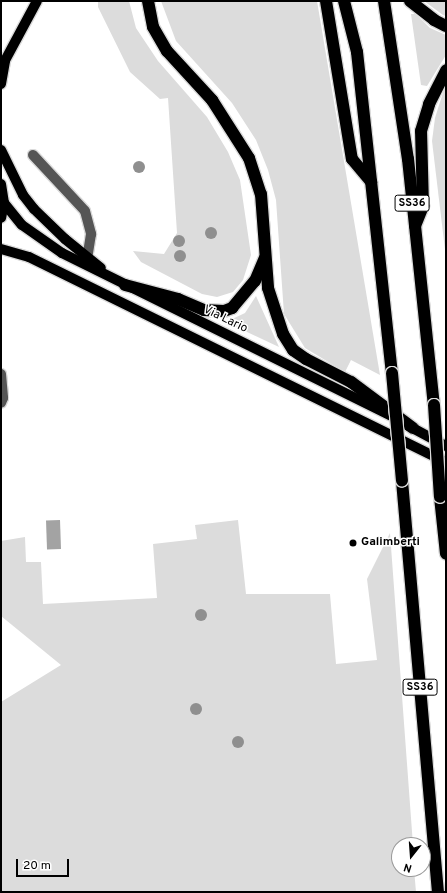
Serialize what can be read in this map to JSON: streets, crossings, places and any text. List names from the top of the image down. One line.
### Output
{"streets":{"highway":["SS36"],"main road":["Via Lario"]},"places":["Galimberti"],"scale_bar":"20 m","north":"bottom"}
